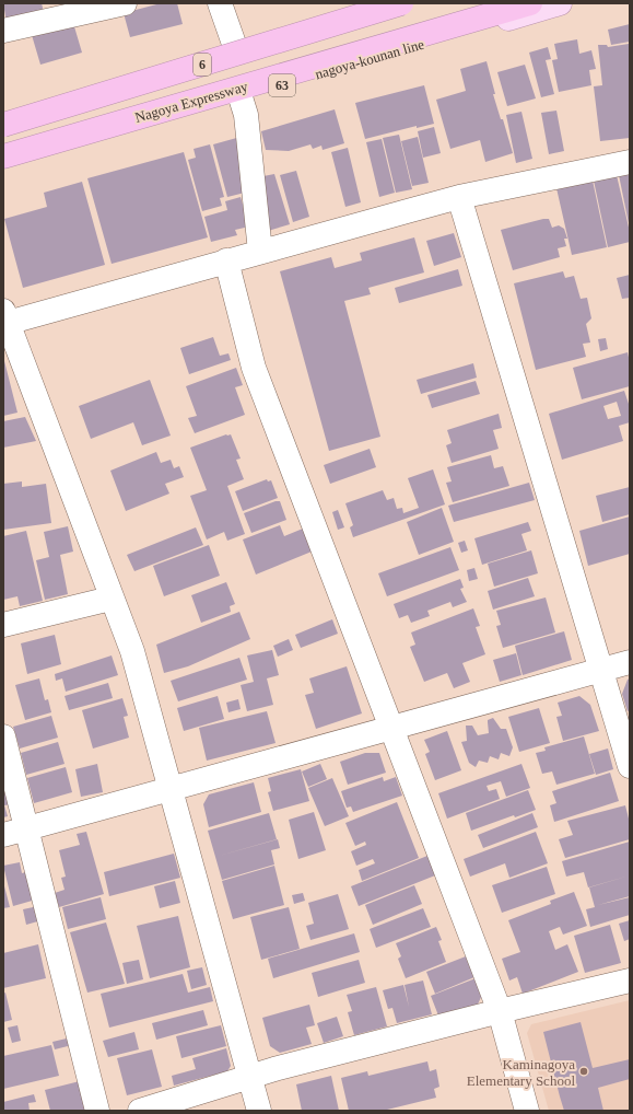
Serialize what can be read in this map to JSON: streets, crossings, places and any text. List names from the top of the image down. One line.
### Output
{"streets":{"highway":["6","Nagoya Expressway"],"main road":["nagoya-kounan line","63"]},"places":["Kaminagoya Elementary School"]}
